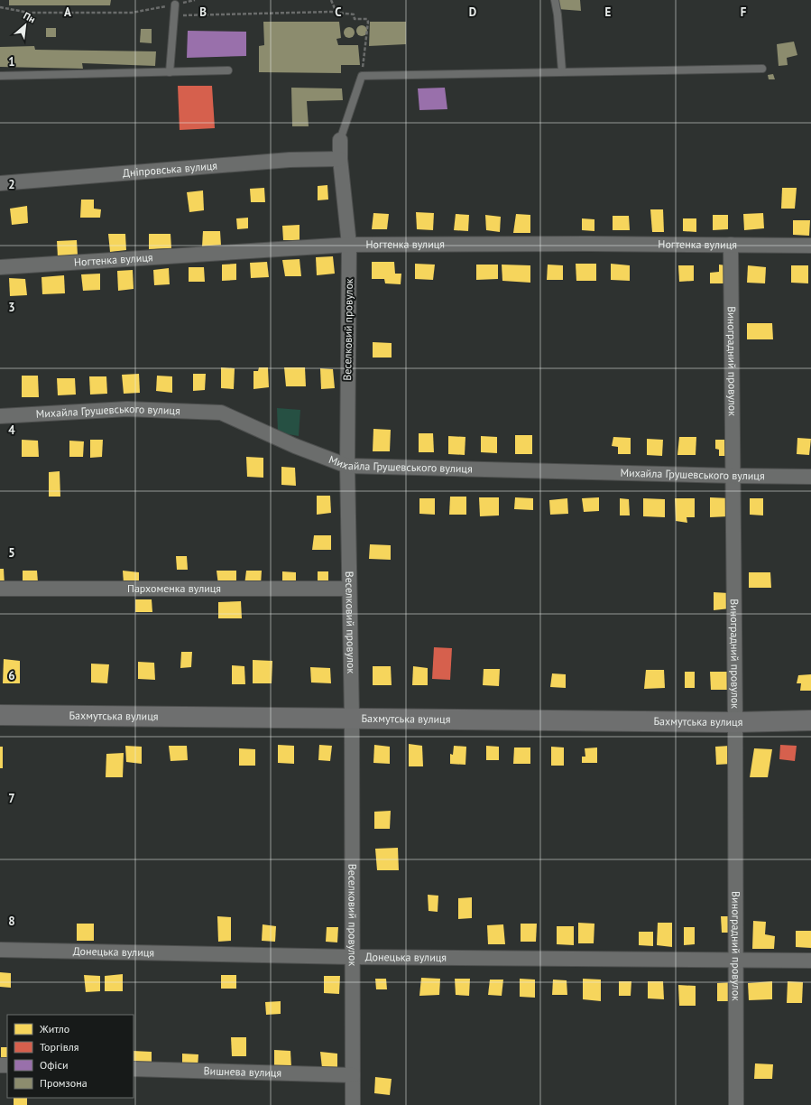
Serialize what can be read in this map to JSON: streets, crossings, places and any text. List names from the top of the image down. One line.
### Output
{"streets":{"street":["Дніпровська вулиця","Ногтенка вулиця","Веселковий провулок","Виноградний провулок","Михайла Грушевського вулиця","Пархоменка вулиця","Бахмутська вулиця","Донецька вулиця","Вишнева вулиця"]},"crossings":[["Дніпровська вулиця","Веселковий провулок"],["Ногтенка вулиця","Веселковий провулок"],["Ногтенка вулиця","Виноградний провулок"],["Веселковий провулок","Михайла Грушевського вулиця"],["Веселковий провулок","Пархоменка вулиця"],["Веселковий провулок","Бахмутська вулиця"],["Веселковий провулок","Донецька вулиця"],["Веселковий провулок","Вишнева вулиця"],["Виноградний провулок","Михайла Грушевського вулиця"],["Виноградний провулок","Бахмутська вулиця"],["Виноградний провулок","Донецька вулиця"]],"legend":["Житло","Торгівля","Офіси","Промзона"],"north":"top right","grid":{"columns":["A","B","C","D","E","F"],"rows":["1","2","3","4","5","6","7","8"]}}
